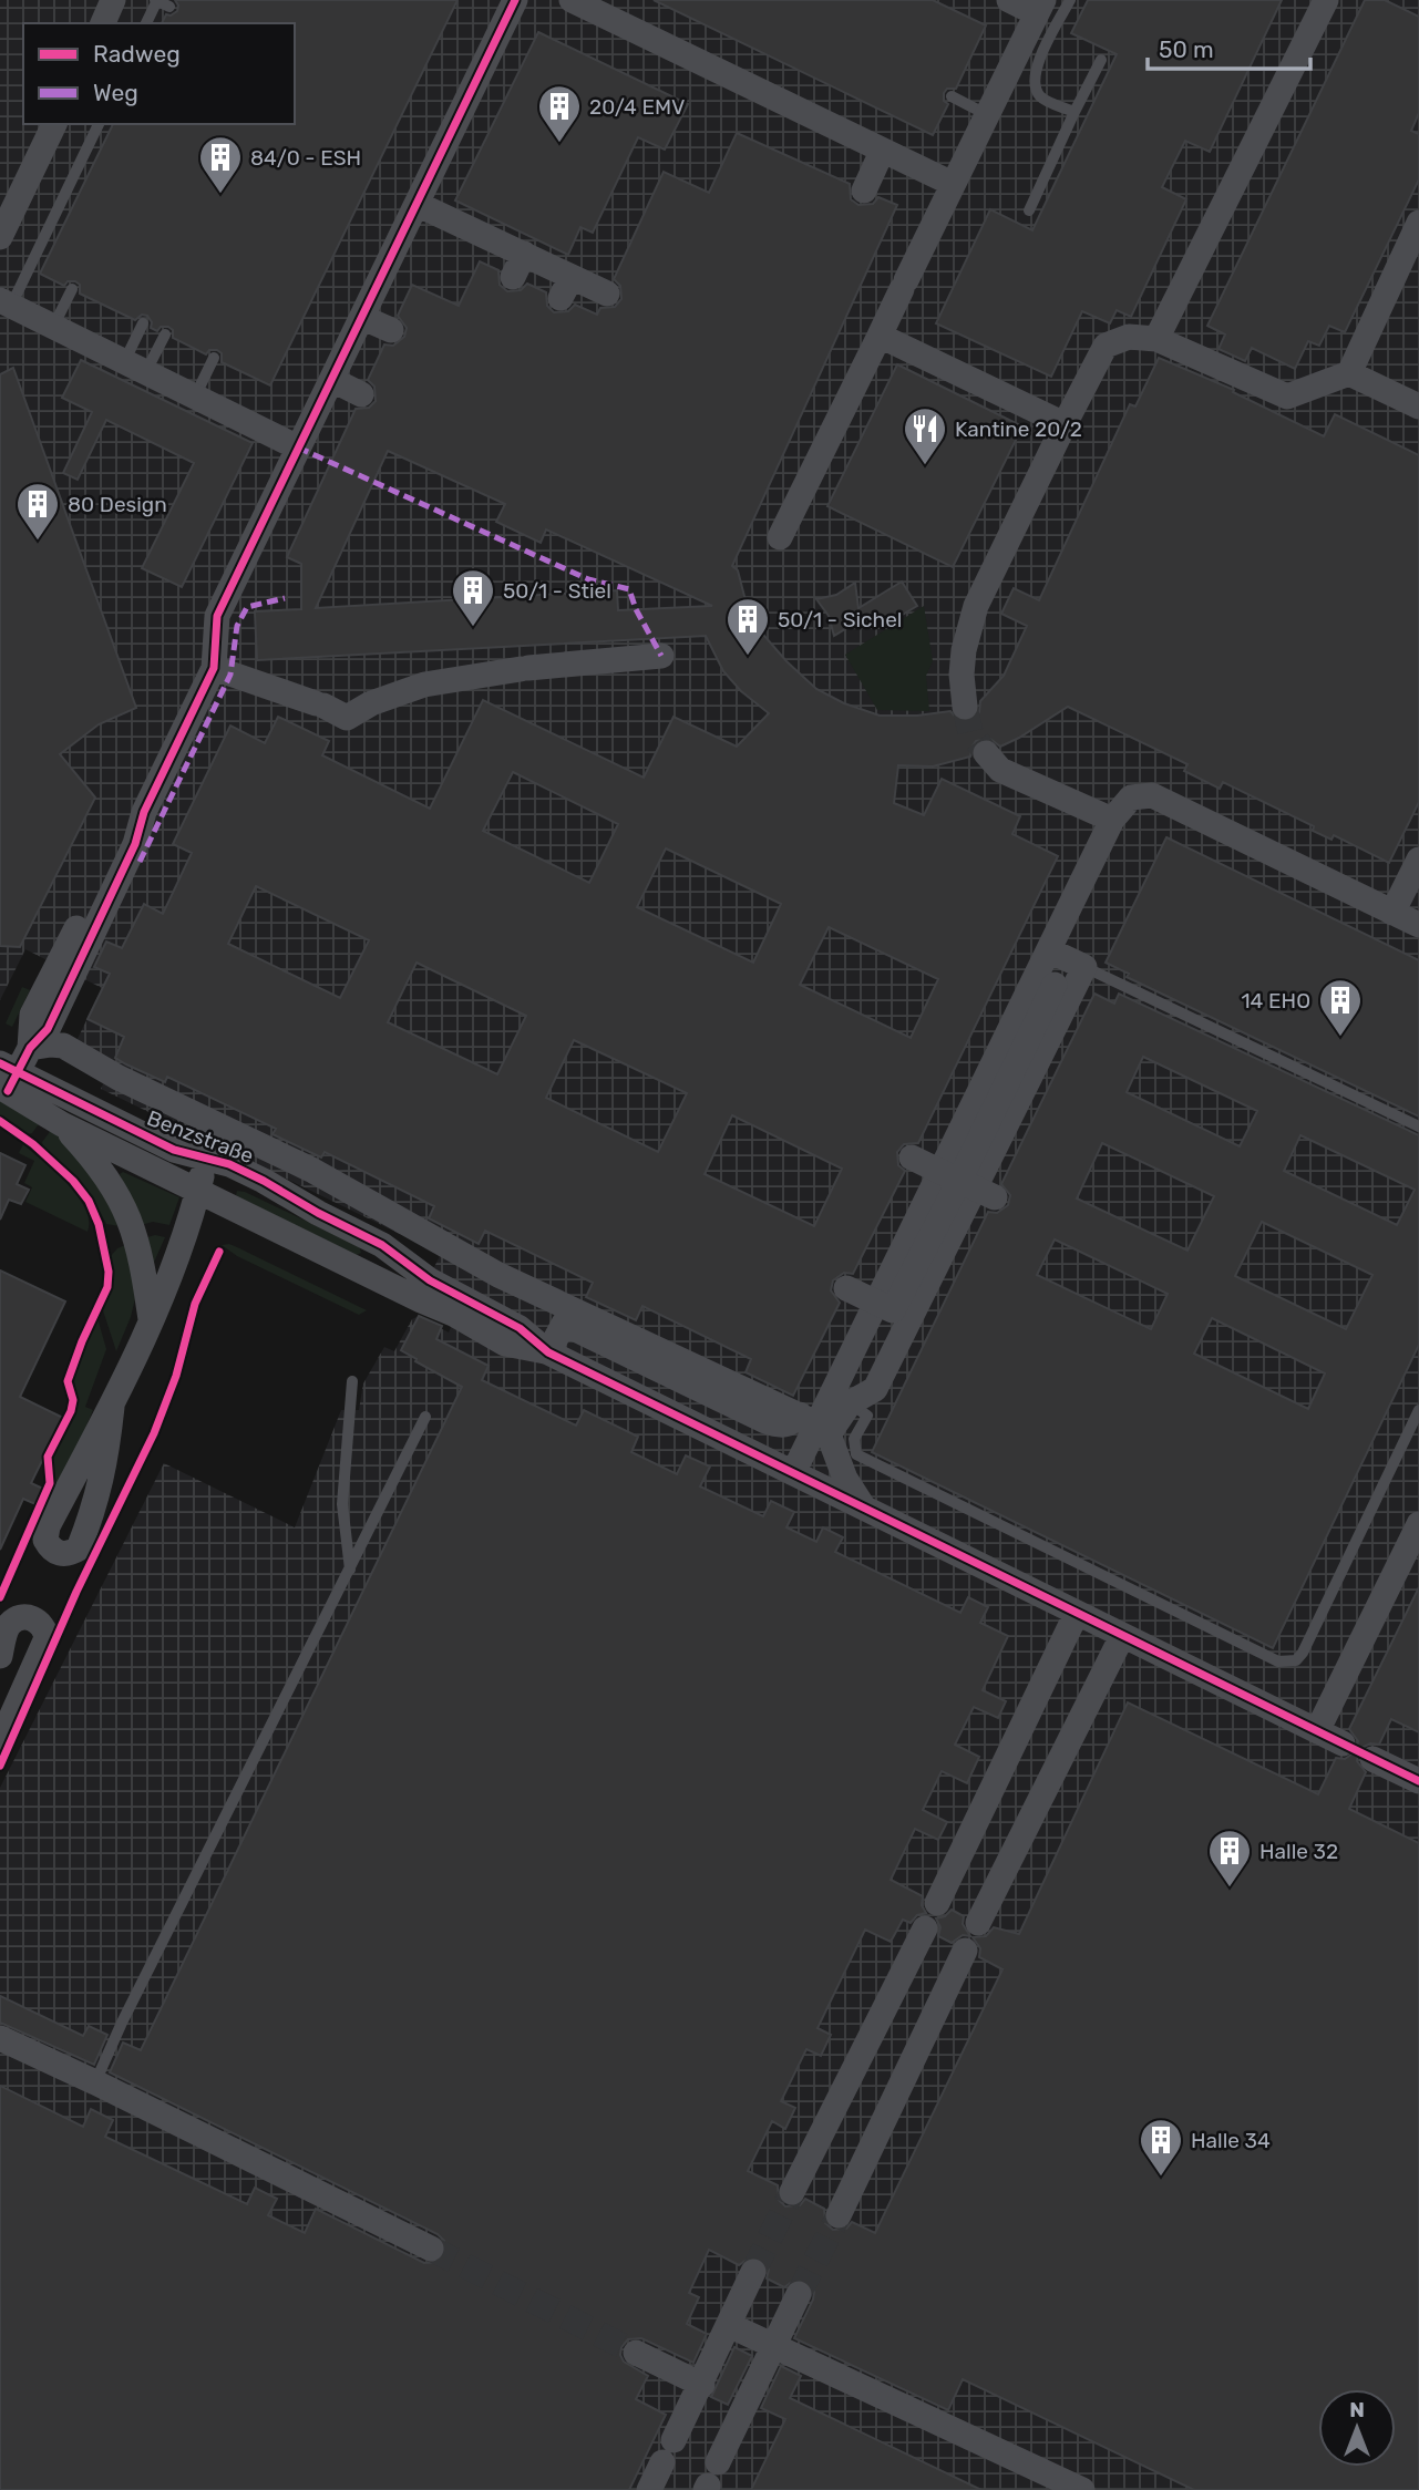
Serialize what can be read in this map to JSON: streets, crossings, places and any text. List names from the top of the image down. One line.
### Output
{"streets":{"street":["Benzstraße"]},"places":{"building":["20/4 EMV","84/0 - ESH","80 Design","50/1 - Stiel","50/1 - Sichel","14 EHO","Halle 32","Halle 34"],"restaurant":["Kantine 20/2"]},"legend":["Radweg","Weg"],"scale_bar":"50 m","north":"top"}
